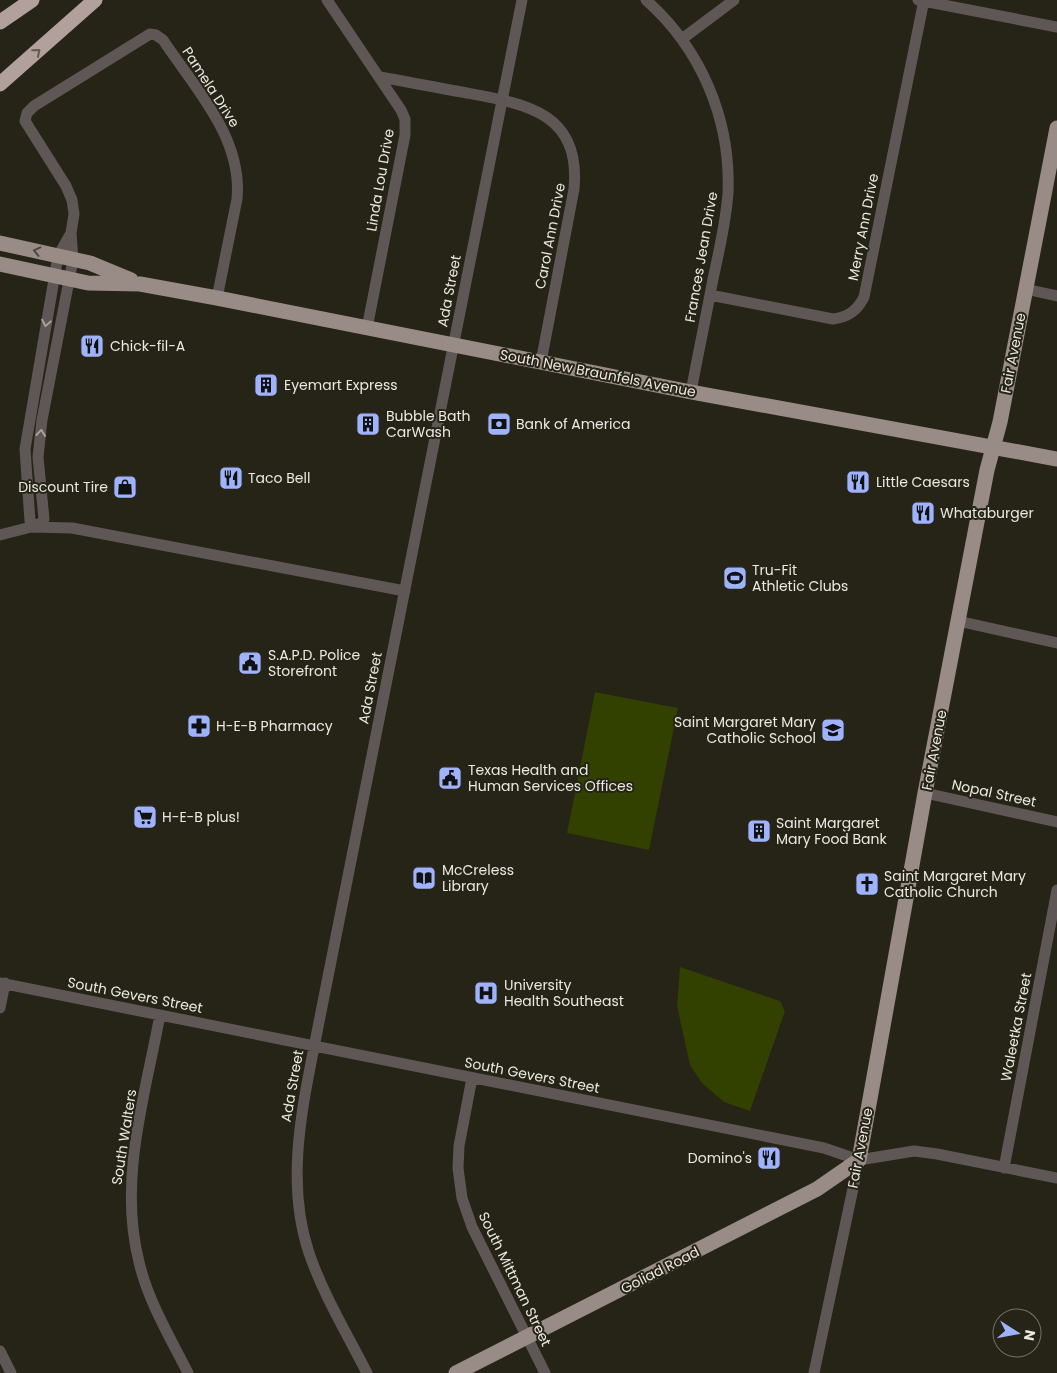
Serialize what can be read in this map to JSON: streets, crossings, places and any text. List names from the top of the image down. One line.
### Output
{"streets":{"main road":["Fair Avenue","South New Braunfels Avenue","Goliad Road"],"street":["Pamela Drive","Linda Lou Drive","Merry Ann Drive","Carol Ann Drive","Frances Jean Drive","Ada Street","Nopal Street","South Gevers Street","Waleetka Street","South Walters","South Mittman Street"]},"crossings":[["Pamela Drive","South New Braunfels Avenue"],["Linda Lou Drive","Carol Ann Drive"],["Linda Lou Drive","South New Braunfels Avenue"],["Merry Ann Drive","Frances Jean Drive"],["Carol Ann Drive","Ada Street"],["Carol Ann Drive","South New Braunfels Avenue"],["Frances Jean Drive","South New Braunfels Avenue"],["Ada Street","South New Braunfels Avenue"],["Ada Street","South Gevers Street"],["Fair Avenue","South New Braunfels Avenue"],["Fair Avenue","Nopal Street"],["Fair Avenue","South Gevers Street"],["Fair Avenue","Goliad Road"],["South Gevers Street","Waleetka Street"],["South Gevers Street","South Walters"],["South Gevers Street","Goliad Road"],["South Gevers Street","South Mittman Street"],["Goliad Road","South Mittman Street"]],"places":{"restaurant":["Chick-fil-A","Taco Bell","Little Caesars","Whataburger","Domino's"],"building":["Eyemart Express","Bubble Bath CarWash","Saint Margaret Mary Food Bank"],"bank":["Bank of America"],"shop":["Discount Tire"],"sports":["Tru-Fit Athletic Clubs"],"public building":["S.A.P.D. Police Storefront","Texas Health and Human Services Offices"],"pharmacy":["H-E-B Pharmacy"],"school or university":["Saint Margaret Mary Catholic School"],"supermarket":["H-E-B plus!"],"library":["McCreless Library"],"church":["Saint Margaret Mary Catholic Church"],"hospital":["University Health Southeast"]},"north":"right"}
